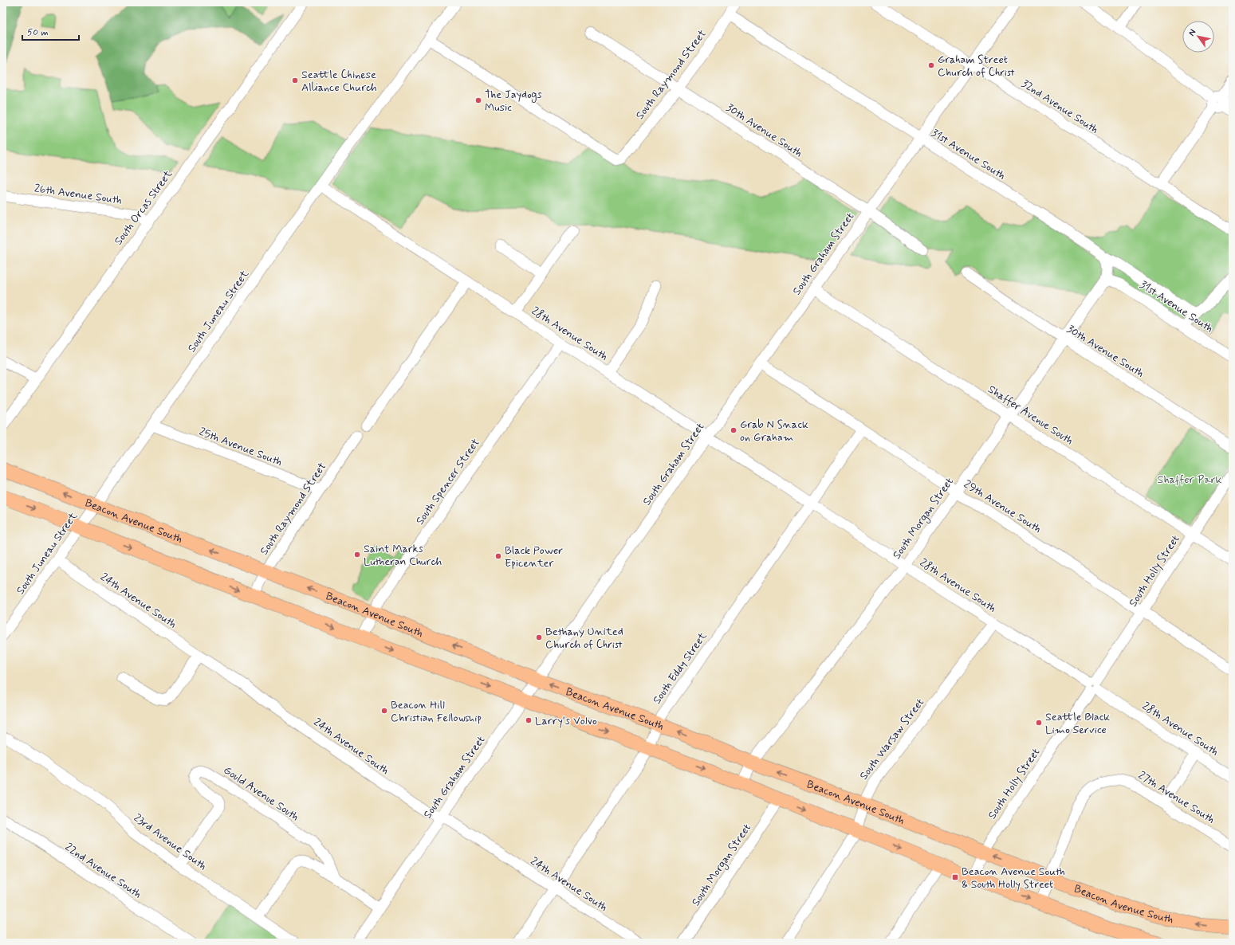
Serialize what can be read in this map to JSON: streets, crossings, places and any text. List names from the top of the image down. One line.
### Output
{"streets":{"main road":["Beacon Avenue South"],"street":["South Raymond Street","32nd Avenue South","30th Avenue South","31st Avenue South","26th Avenue South","South Orcas Street","South Graham Street","South Juneau Street","28th Avenue South","Shaffer Avenue South","25th Avenue South","South Spencer Street","29th Avenue South","South Morgan Street","South Holly Street","24th Avenue South","South Eddy Street","South Warsaw Street","Gould Avenue South","27th Avenue South","23rd Avenue South","22nd Avenue South"]},"crossings":[["South Raymond Street","30th Avenue South"],["South Raymond Street","31st Avenue South"],["South Raymond Street","South Juneau Street"],["South Raymond Street","25th Avenue South"],["South Raymond Street","Beacon Avenue South"],["32nd Avenue South","South Graham Street"],["30th Avenue South","South Graham Street"],["30th Avenue South","South Morgan Street"],["31st Avenue South","South Graham Street"],["31st Avenue South","South Morgan Street"],["26th Avenue South","South Orcas Street"],["South Graham Street","28th Avenue South"],["South Graham Street","Shaffer Avenue South"],["South Graham Street","29th Avenue South"],["South Graham Street","Beacon Avenue South"],["South Graham Street","24th Avenue South"],["South Juneau Street","28th Avenue South"],["South Juneau Street","25th Avenue South"],["South Juneau Street","Beacon Avenue South"],["South Juneau Street","24th Avenue South"],["28th Avenue South","South Spencer Street"],["28th Avenue South","South Morgan Street"],["28th Avenue South","South Holly Street"],["28th Avenue South","South Eddy Street"],["28th Avenue South","South Warsaw Street"],["Shaffer Avenue South","South Morgan Street"],["Shaffer Avenue South","South Holly Street"],["South Spencer Street","Beacon Avenue South"],["29th Avenue South","South Morgan Street"],["29th Avenue South","South Holly Street"],["29th Avenue South","South Eddy Street"],["South Morgan Street","Beacon Avenue South"],["Beacon Avenue South","South Holly Street"],["Beacon Avenue South","South Eddy Street"],["Beacon Avenue South","South Warsaw Street"],["Beacon Avenue South","27th Avenue South"],["24th Avenue South","South Eddy Street"],["Gould Avenue South","23rd Avenue South"]],"parks":["Shaffer Park"],"places":{"other":["Graham Street Church of Christ","Seattle Chinese Alliance Church","The Jaydogs Music","Grab N Snack on Graham","Saint Marks Lutheran Church","Black Power Epicenter","Bethany United Church of Christ","Beacon Hill Christian Fellowship","Larry's Volvo","Seattle Black Limo Service"],"transit":["Beacon Avenue South & South Holly Street"]},"scale_bar":"50 m","north":"top left"}
